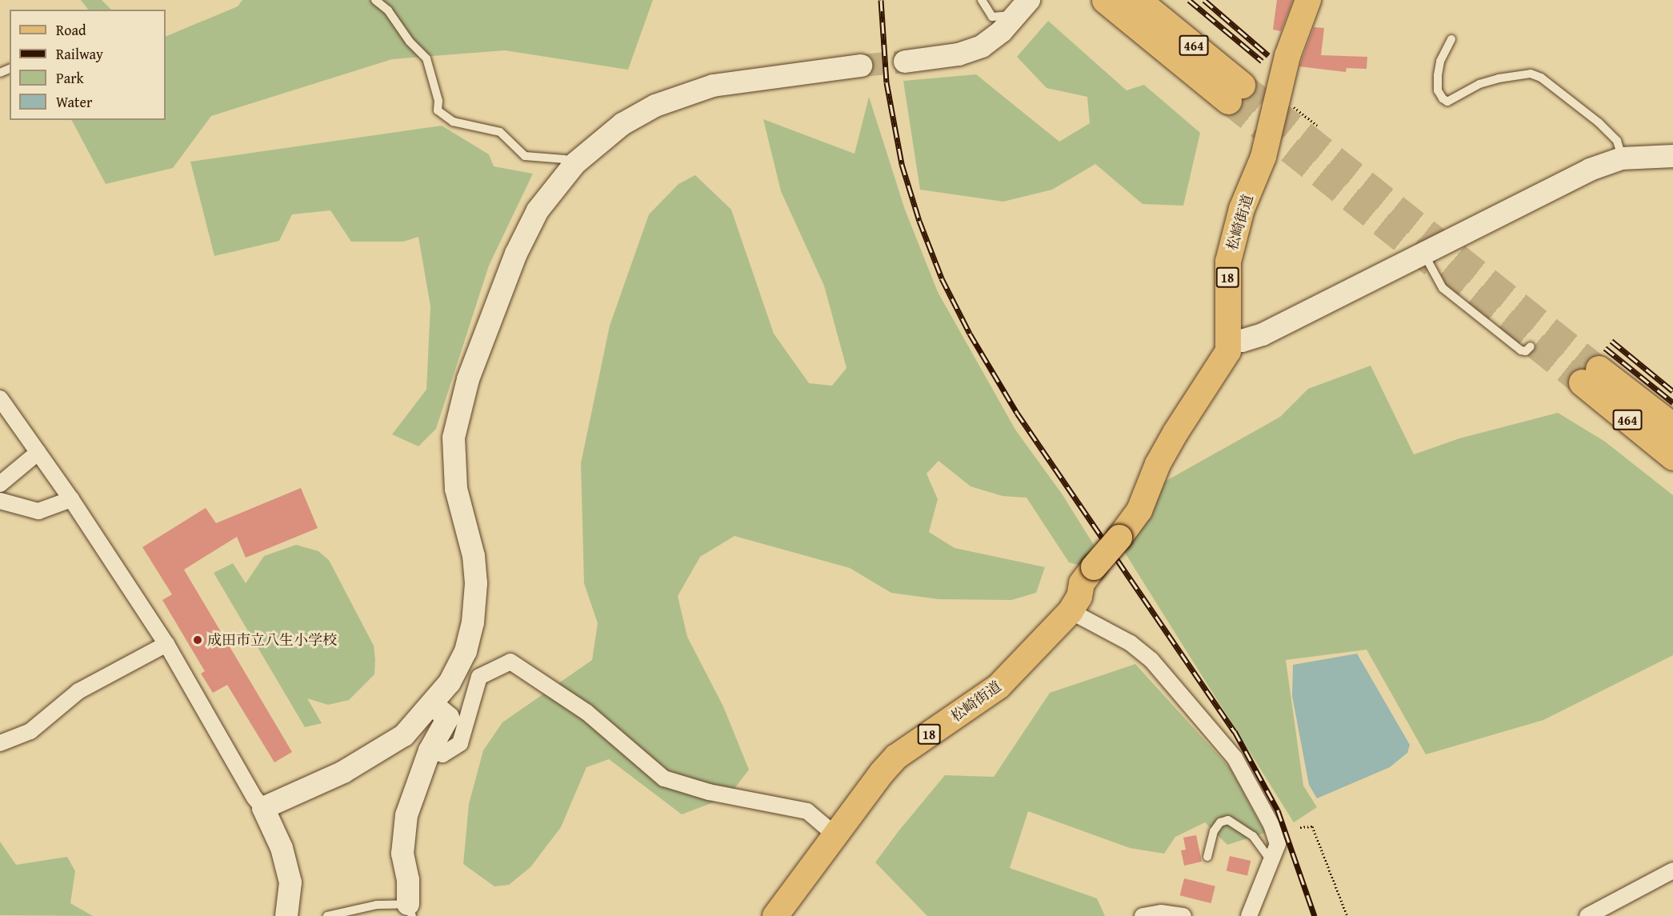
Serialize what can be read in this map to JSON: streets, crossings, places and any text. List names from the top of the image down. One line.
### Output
{"streets":{"highway":["464"],"main road":["松崎街道","18"]},"places":["成田市立八生小学校"],"legend":["Road","Railway","Park","Water"]}
